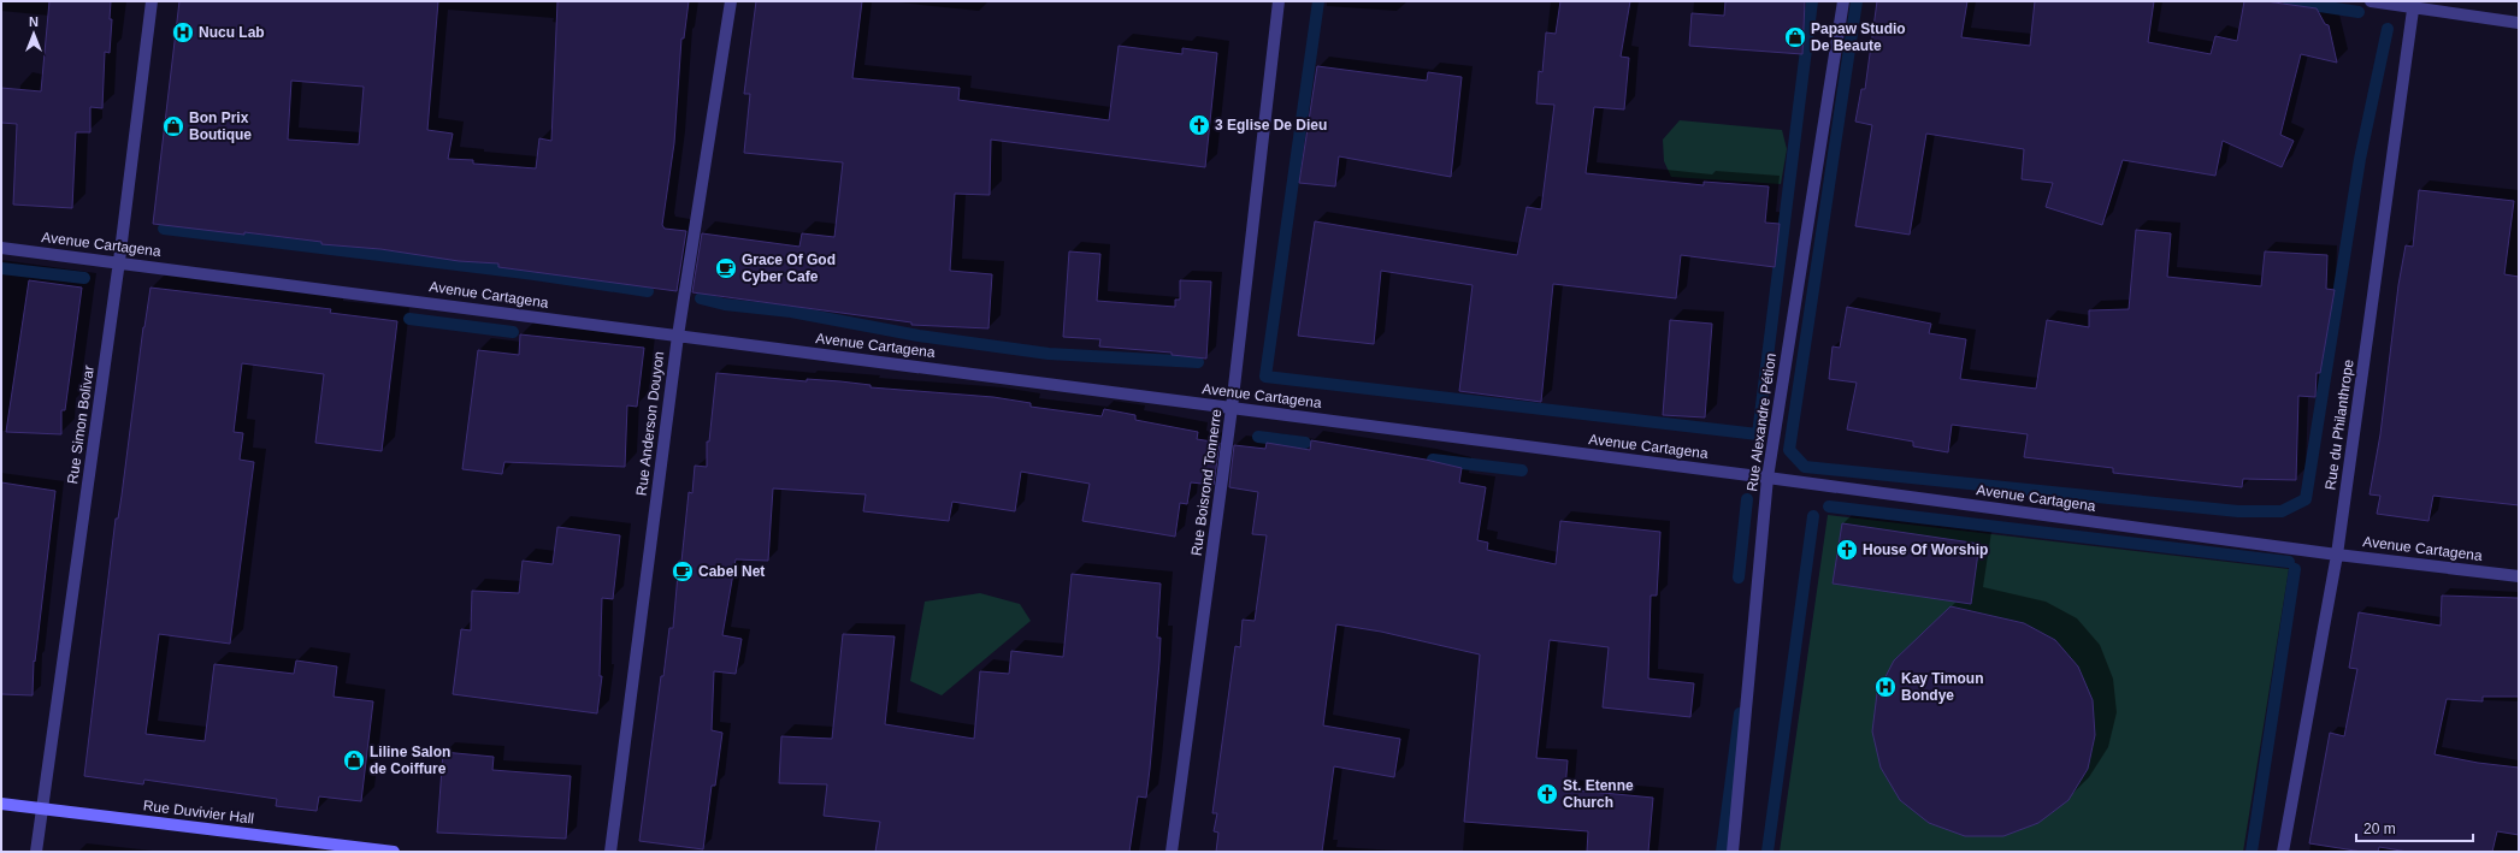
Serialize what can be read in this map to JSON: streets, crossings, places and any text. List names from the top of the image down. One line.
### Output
{"streets":{"street":["Avenue Cartagena","Rue Alexandre Pétion","Rue Anderson Douyon","Rue Simon Bolivar","Rue du Philanthrope","Rue Boisrond Tonnerre","Rue Duvivier Hall"]},"crossings":[["Avenue Cartagena","Rue Alexandre Pétion"],["Avenue Cartagena","Rue Anderson Douyon"],["Avenue Cartagena","Rue Simon Bolivar"],["Avenue Cartagena","Rue du Philanthrope"],["Avenue Cartagena","Rue Boisrond Tonnerre"],["Rue Simon Bolivar","Rue Duvivier Hall"]],"places":{"hospital":["Nucu Lab","Kay Timoun Bondye"],"shop":["Papaw Studio De Beaute","Bon Prix Boutique","Liline Salon de Coiffure"],"church":["3 Eglise De Dieu","House Of Worship","St. Etenne Church"],"cafe":["Grace Of God Cyber Cafe","Cabel Net"]},"scale_bar":"20 m","north":"top"}
